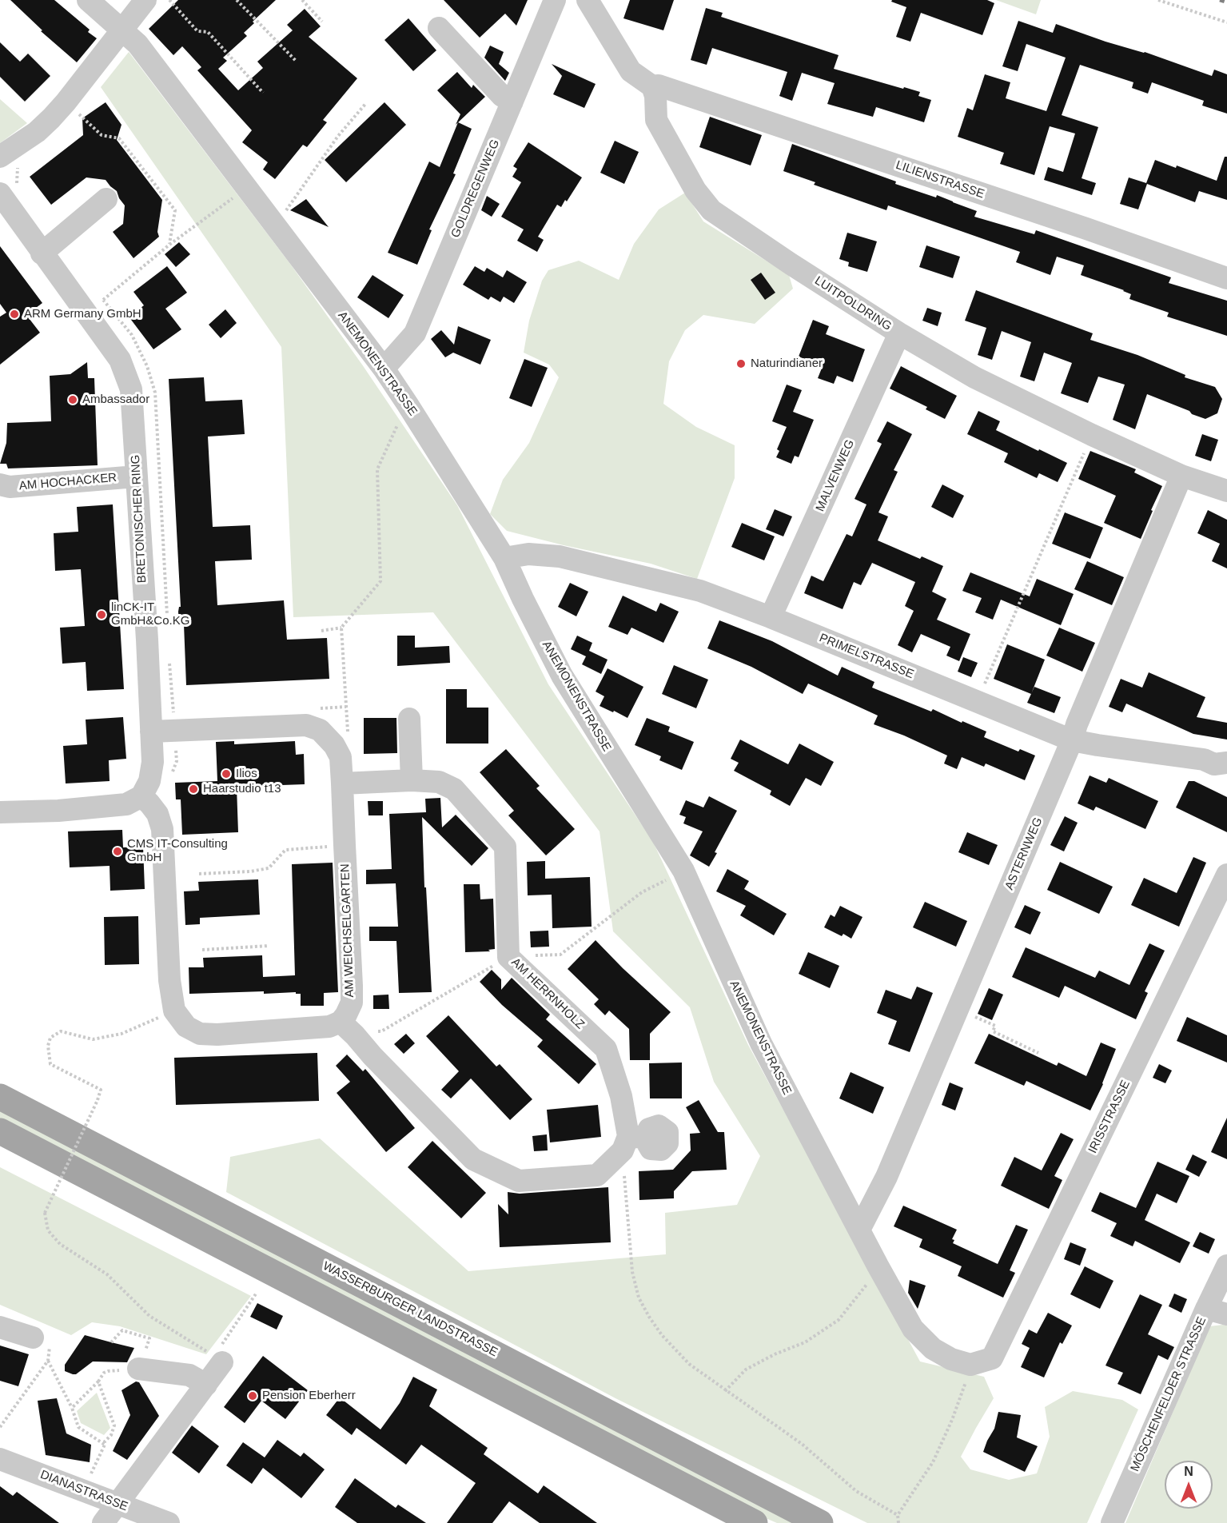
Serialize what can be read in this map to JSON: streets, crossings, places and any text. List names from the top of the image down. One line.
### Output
{"streets":{"main road":["WASSERBURGER LANDSTRASSE"],"street":["LILIENSTRASSE","GOLDREGENWEG","LUITPOLDRING","ANEMONENSTRASSE","MALVENWEG","AM HOCHACKER","BRETONISCHER RING","PRIMELSTRASSE","ASTERNWEG","AM WEICHSELGARTEN","AM HERRNHOLZ","IRISSTRASSE","MÖSCHENFELDER STRASSE","DIANASTRASSE"]},"crossings":[["LILIENSTRASSE","LUITPOLDRING"],["GOLDREGENWEG","ANEMONENSTRASSE"],["LUITPOLDRING","MALVENWEG"],["LUITPOLDRING","ASTERNWEG"],["ANEMONENSTRASSE","PRIMELSTRASSE"],["ANEMONENSTRASSE","ASTERNWEG"],["ANEMONENSTRASSE","IRISSTRASSE"],["MALVENWEG","PRIMELSTRASSE"],["AM HOCHACKER","BRETONISCHER RING"],["BRETONISCHER RING","AM WEICHSELGARTEN"],["PRIMELSTRASSE","ASTERNWEG"],["AM WEICHSELGARTEN","AM HERRNHOLZ"]],"places":["ARM Germany GmbH","Naturindianer","Ambassador","linCK-IT GmbH&Co.KG","Ilios","Haarstudio t13","CMS IT-Consulting GmbH","Pension Eberherr"],"north":"top"}
